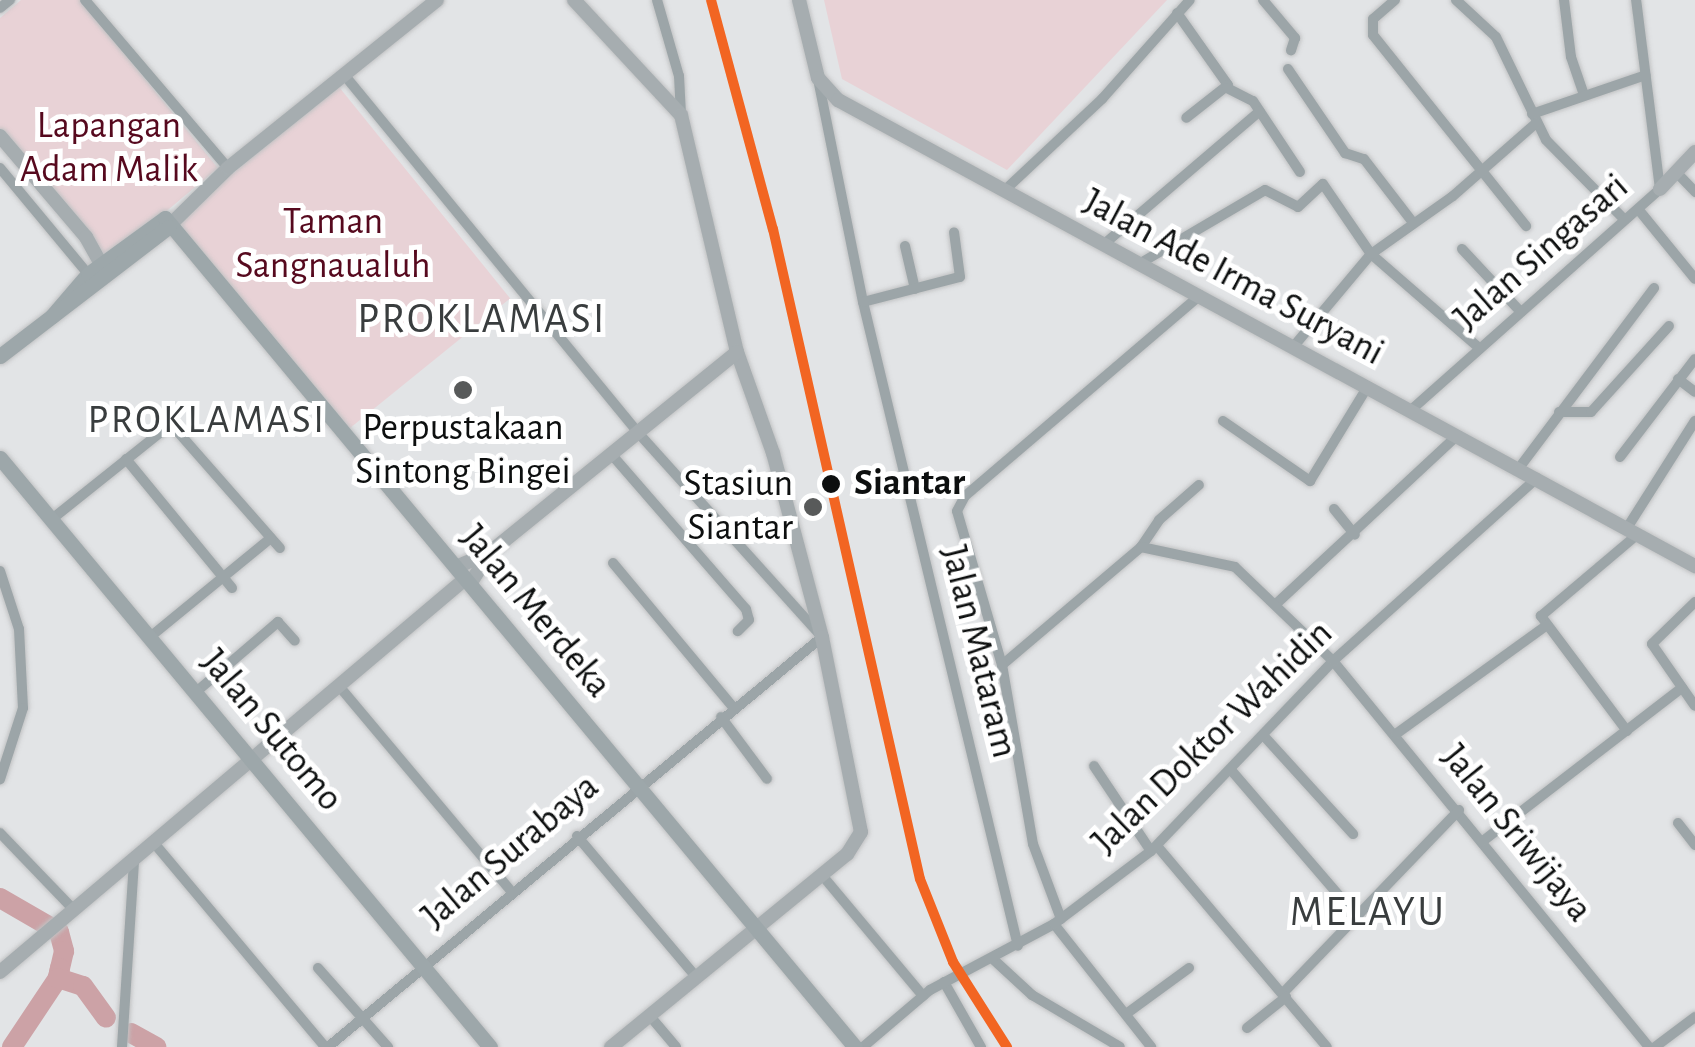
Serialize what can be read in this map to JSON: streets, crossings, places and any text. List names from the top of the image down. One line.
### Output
{"streets":{"main road":["Jalan Merdeka","Jalan Sutomo"],"street":["Jalan Singasari","Jalan Ade Irma Suryani","Jalan Mataram","Jalan Doktor Wahidin","Jalan Sriwijaya","Jalan Surabaya"]},"crossings":[["Jalan Singasari","Jalan Ade Irma Suryani"],["Jalan Ade Irma Suryani","Jalan Mataram"],["Jalan Ade Irma Suryani","Jalan Doktor Wahidin"],["Jalan Merdeka","Jalan Doktor Wahidin"],["Jalan Merdeka","Jalan Surabaya"],["Jalan Mataram","Jalan Doktor Wahidin"],["Jalan Sutomo","Jalan Surabaya"],["Jalan Doktor Wahidin","Jalan Sriwijaya"]],"districts":["PROKLAMASI","PROKLAMASI","MELAYU"],"parks":["Lapangan Adam Malik","Taman Sangnaualuh"],"places":["Perpustakaan Sintong Bingei","Siantar","Stasiun Siantar"]}
